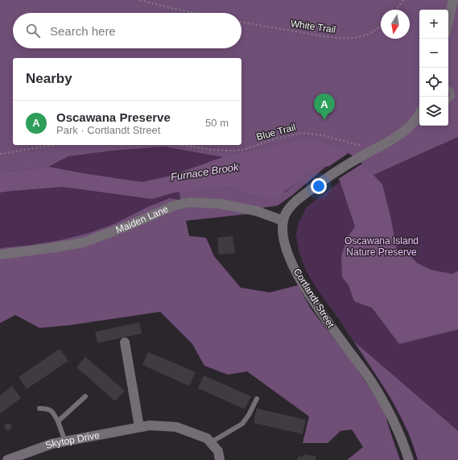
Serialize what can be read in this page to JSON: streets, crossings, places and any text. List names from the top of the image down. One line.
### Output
{"streets":{"street":["Maiden Lane","Cortlandt Street","Skytop Drive"],"path":["White Trail","Blue Trail"]},"crossings":[["Blue Trail","Cortlandt Street"],["Maiden Lane","Cortlandt Street"]],"water":["Furnace Brook"],"parks":["Oscawana Island Nature Preserve"],"north":"bottom","page":{"map_buttons":["+","−"],"search":"Search here","heading":"Nearby","pins":"A","list":[{"mark":"A","name":"Oscawana Preserve","note":"Park · Cortlandt Street","value":"50 m"}]}}
